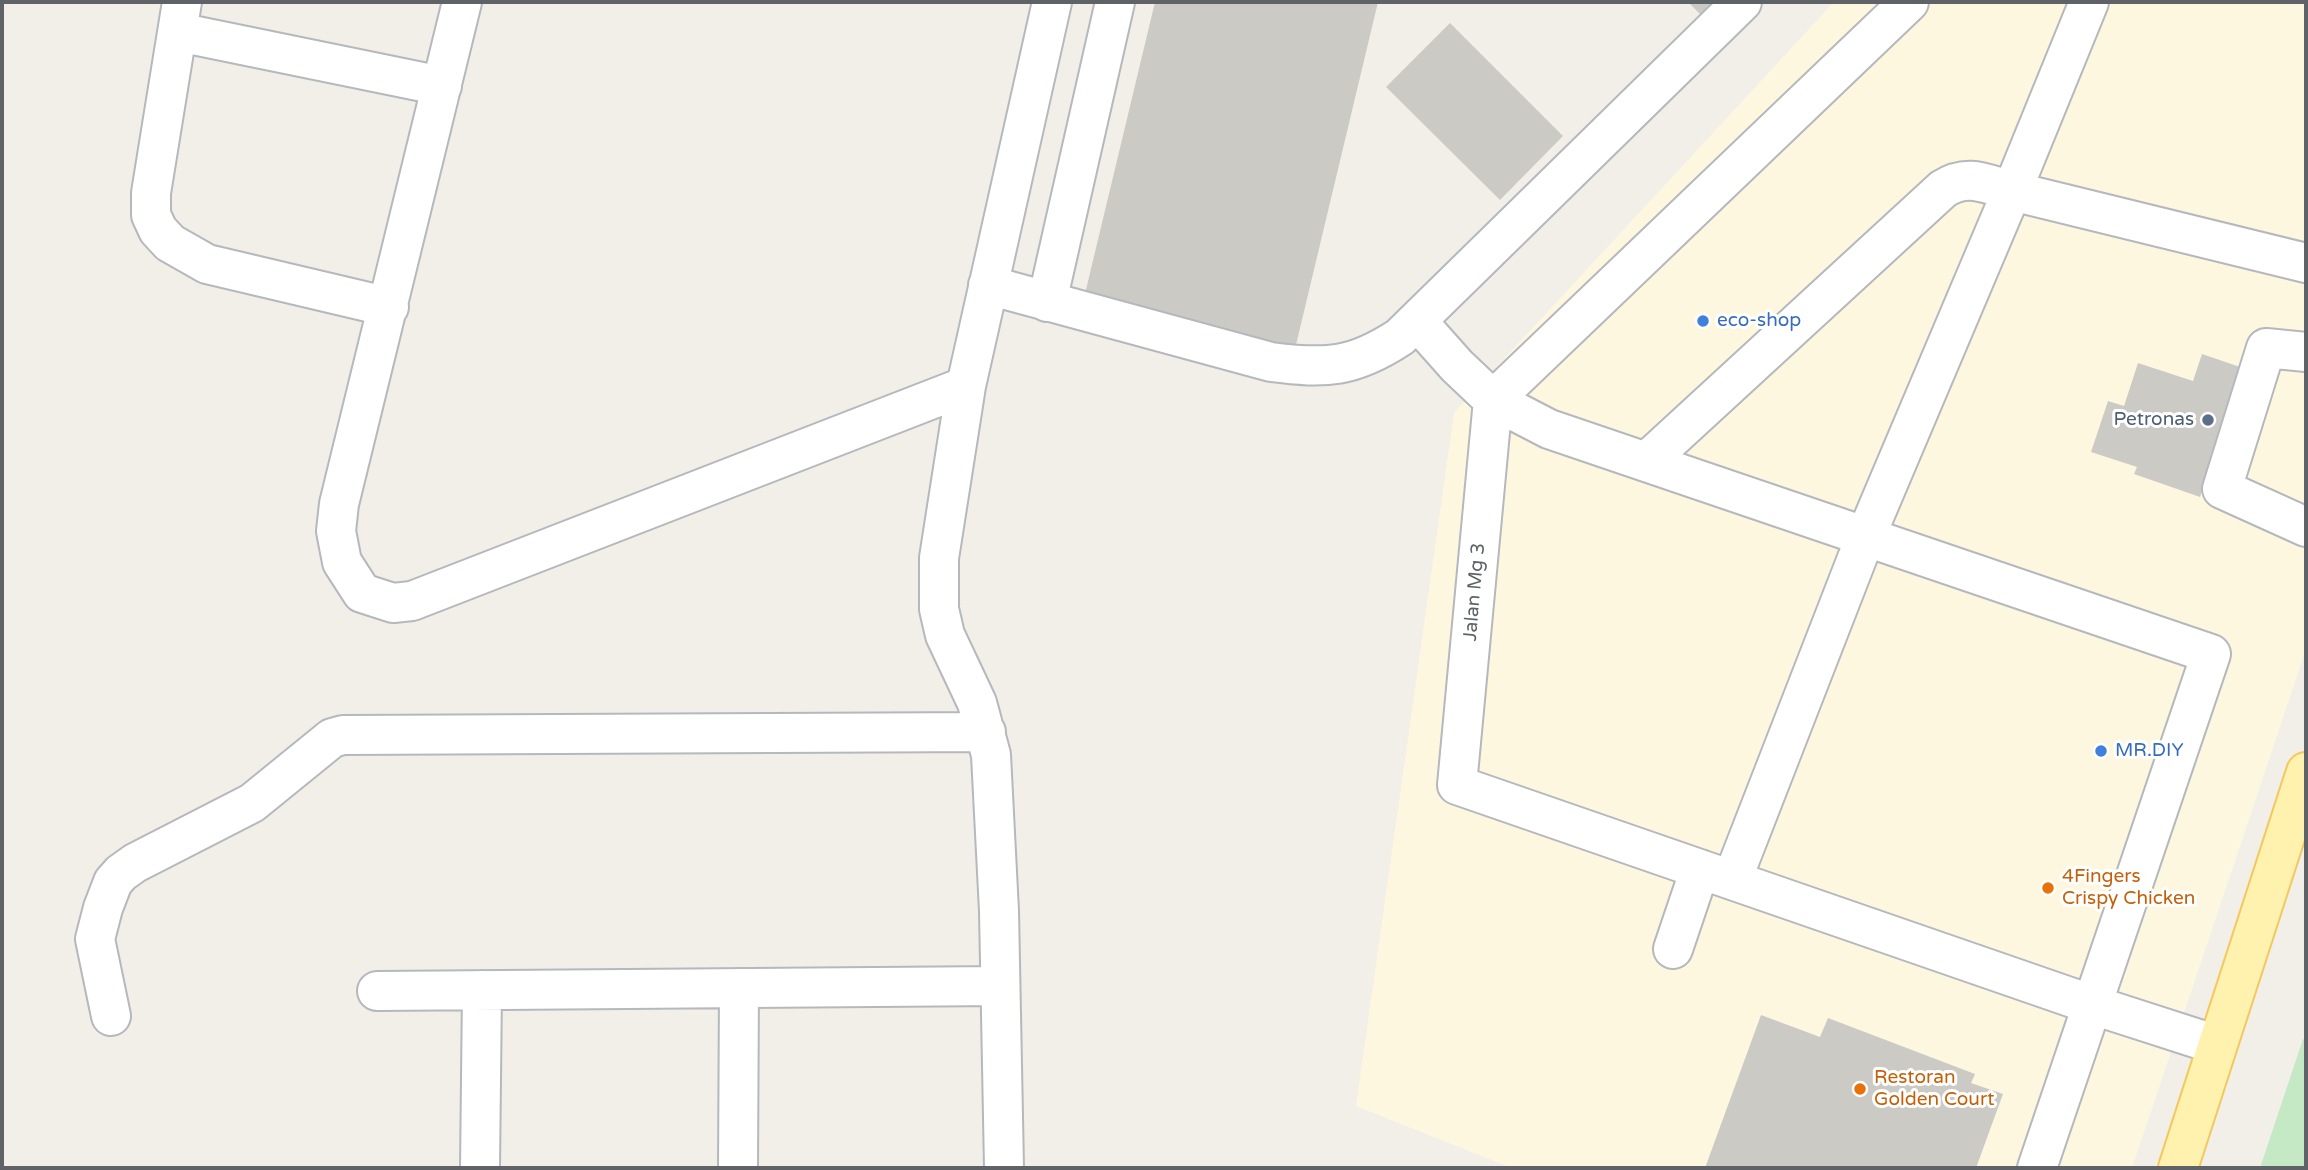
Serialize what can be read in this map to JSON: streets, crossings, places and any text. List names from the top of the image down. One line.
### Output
{"streets":{"street":["Jalan Mg 3"]},"places":["eco-shop","Petronas","MR.DIY","4Fingers Crispy Chicken","Restoran Golden Court"]}
